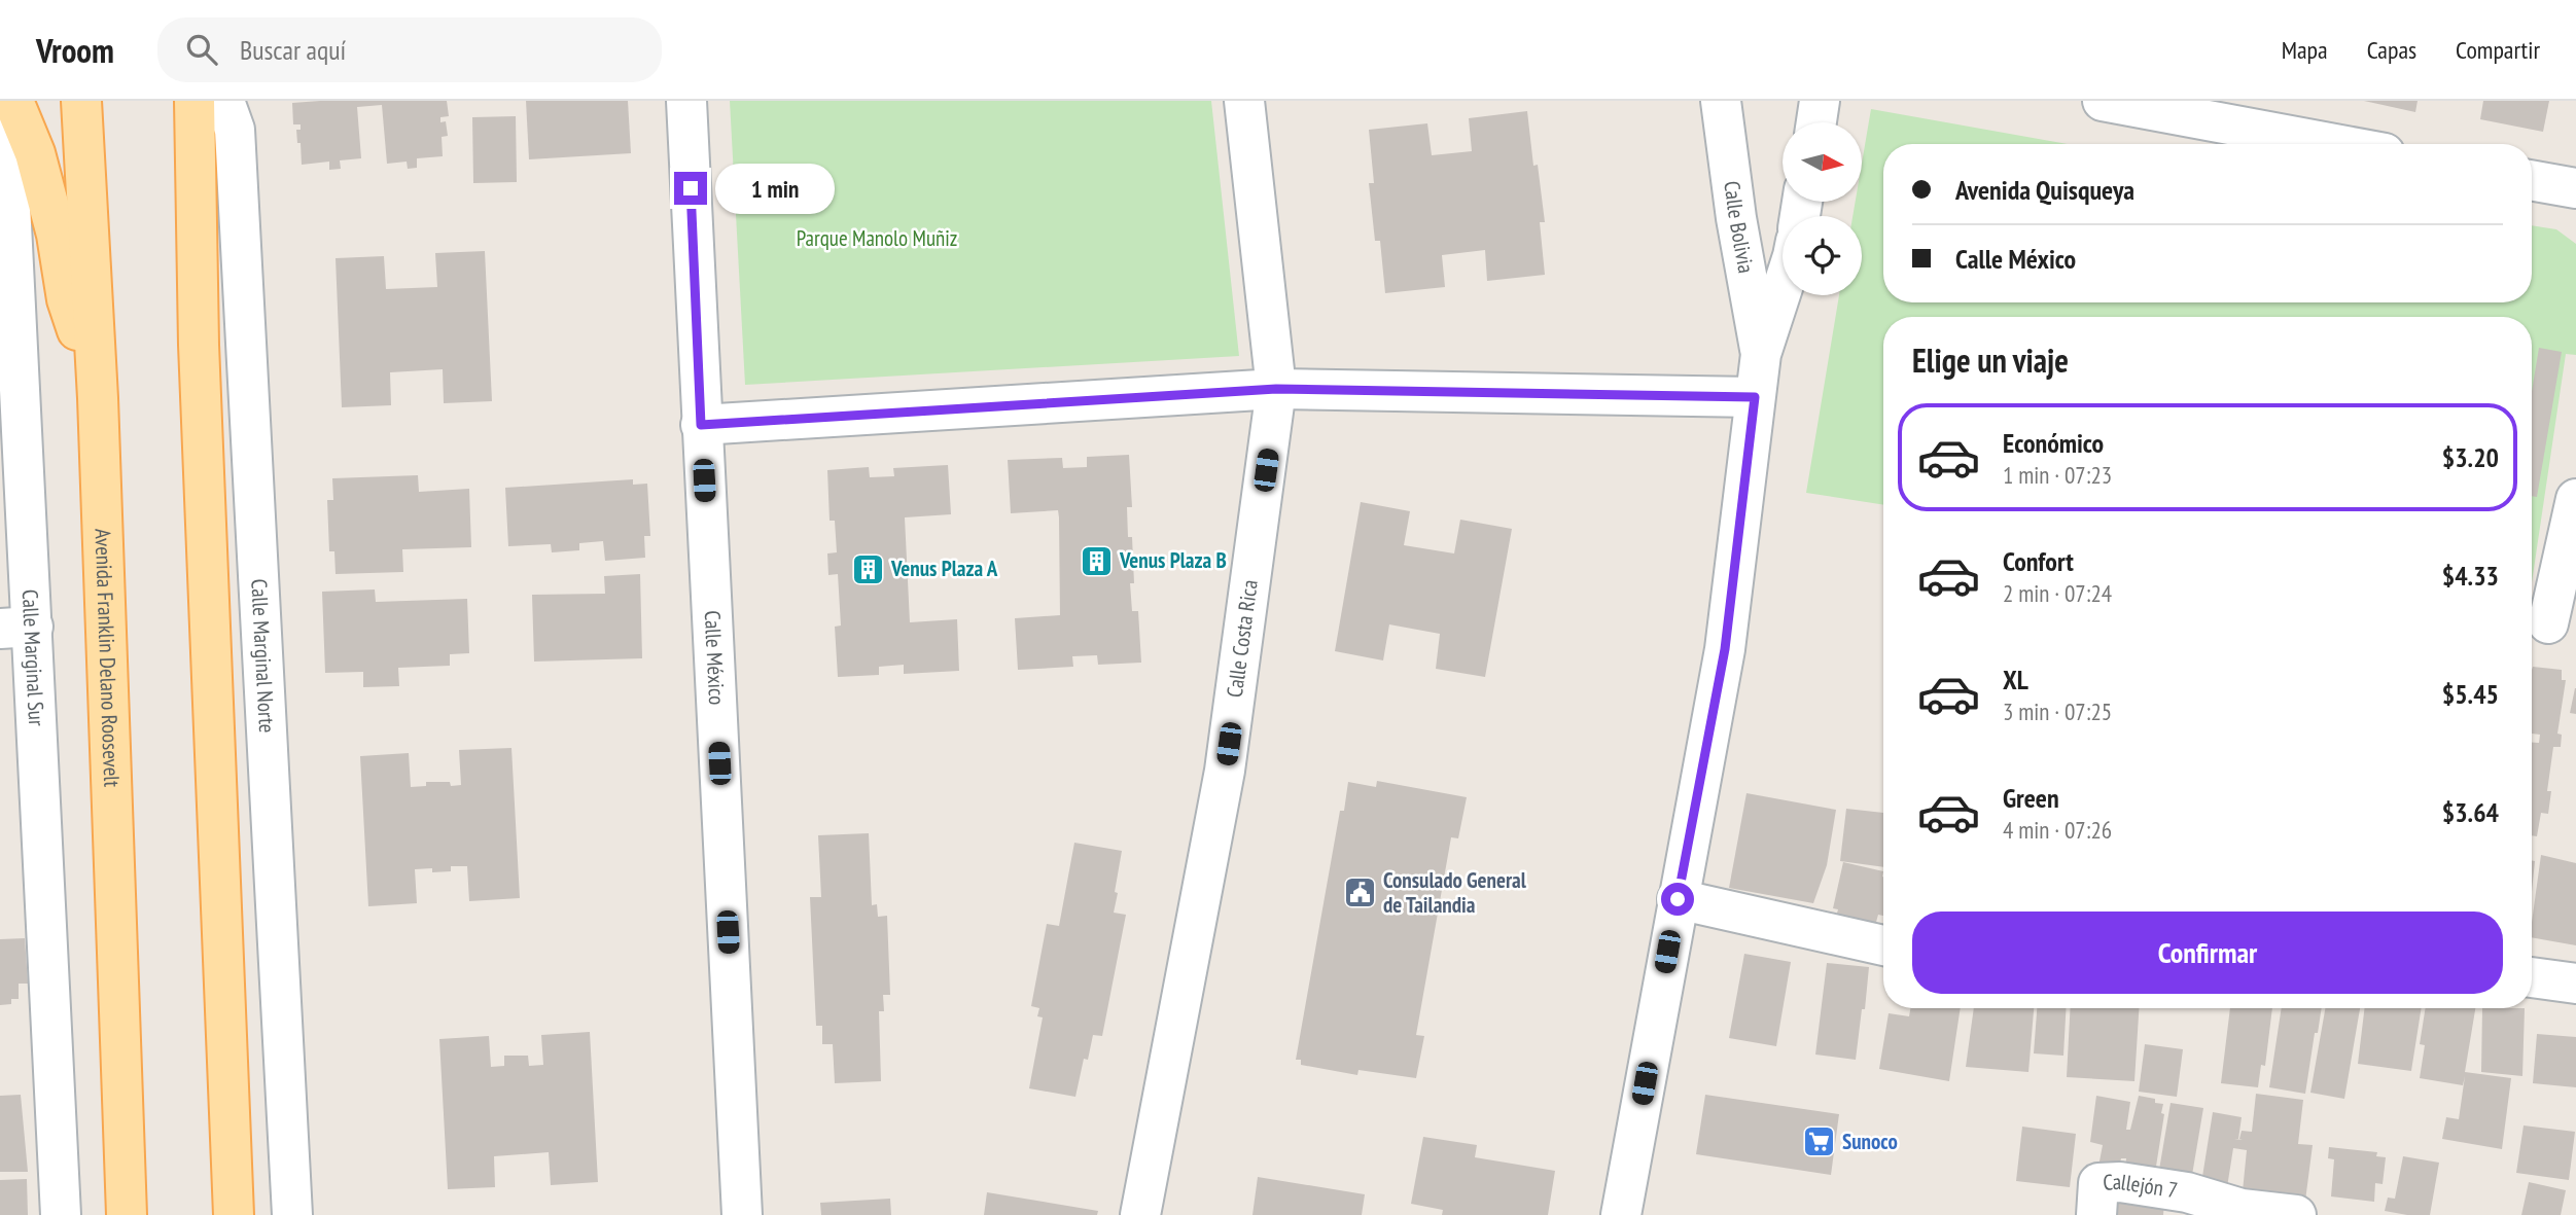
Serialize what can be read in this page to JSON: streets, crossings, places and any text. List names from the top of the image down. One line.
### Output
{"streets":{"main road":["Avenida Franklin Delano Roosevelt"],"street":["Calle Bolivia","Calle Costa Rica","Calle Marginal Sur","Calle Marginal Norte","Calle México","Callejón 7"]},"parks":["Parque Manolo Muñiz"],"places":{"building":["Venus Plaza B","Venus Plaza A"],"public building":["Consulado General de Tailandia"],"supermarket":["Sunoco"]},"north":"right","page":{"header":"Vroom","search":"Buscar aquí","nav":["Mapa","Capas","Compartir"],"banner":["Avenida Quisqueya","Calle México"],"bubble":"1 min","heading":"Elige un viaje","list":[{"name":"Económico","note":"1 min · 07:23","value":"$3.20"},{"name":"Confort","note":"2 min · 07:24","value":"$4.33"},{"name":"XL","note":"3 min · 07:25","value":"$5.45"},{"name":"Green","note":"4 min · 07:26","value":"$3.64"}],"buttons":"Confirmar"}}
